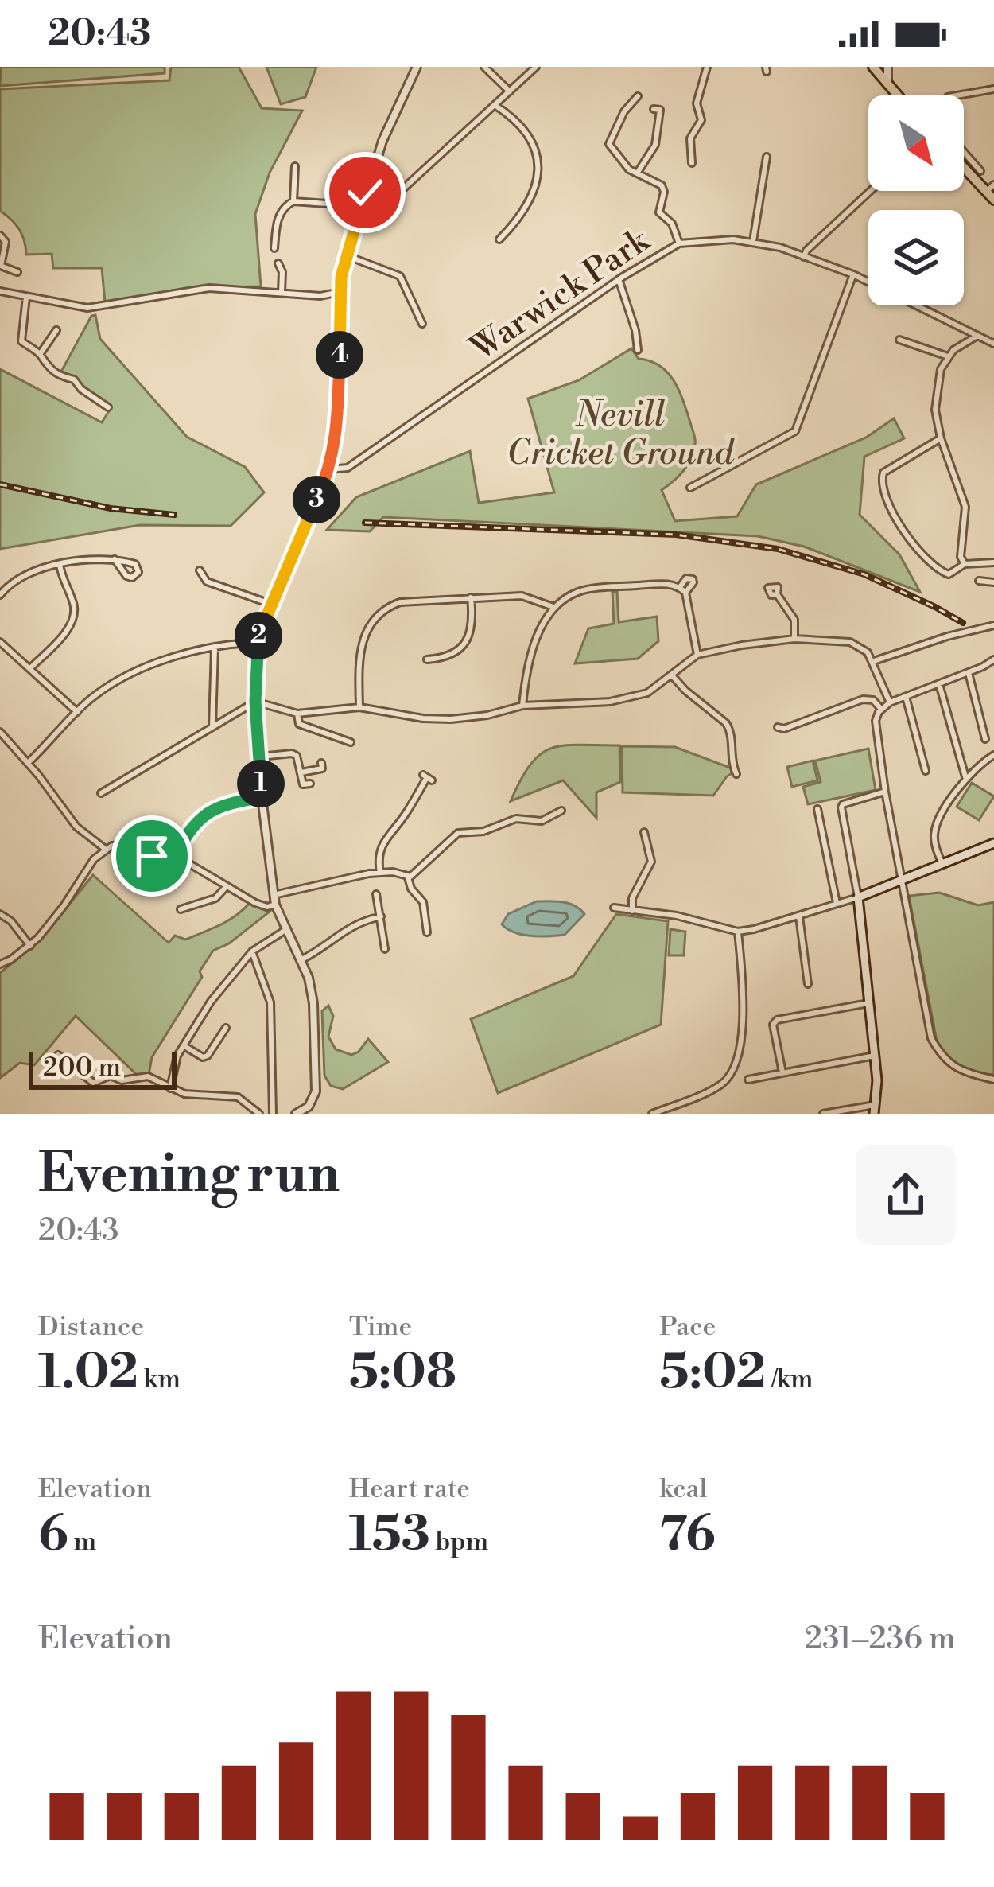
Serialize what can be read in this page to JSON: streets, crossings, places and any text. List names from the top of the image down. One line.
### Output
{"streets":{"street":["Warwick Park"]},"parks":["Nevill Cricket Ground"],"scale_bar":"200 m","north":"bottom right","page":{"status":"20:43","pins":["4","3","2","1"],"scale":"200 m","heading":["Evening run","20:43"],"stats":[["Distance","1.02 km"],["Time","5:08"],["Pace","5:02 /km"],["Elevation","6 m"],["Heart rate","153 bpm"],["kcal","76"]],"chart":["Elevation","231–236 m"]}}
